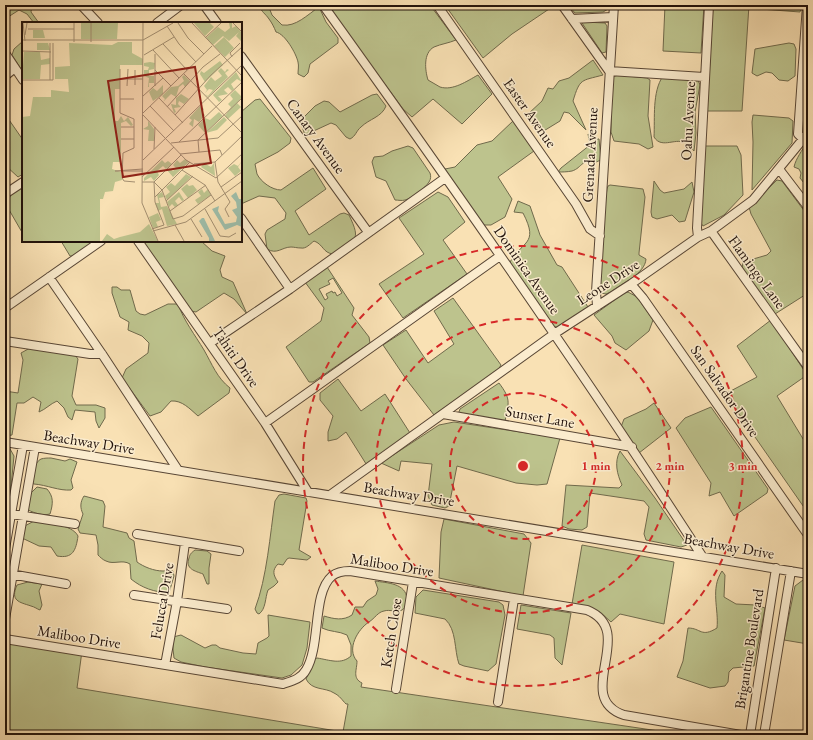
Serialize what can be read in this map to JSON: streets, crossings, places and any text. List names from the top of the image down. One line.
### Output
{"streets":{"street":["Easter Avenue","Oahu Avenue","Canary Avenue","Grenada Avenue","Dominica Avenue","Flamingo Lane","Leone Drive","Tahiti Drive","San Salvador Drive","Sunset Lane","Beachway Drive","Maliboo Drive","Felucca Drive","Ketch Close","Brigantine Boulevard"]},"crossings":[["Easter Avenue","Grenada Avenue"],["Oahu Avenue","Leone Drive"],["Grenada Avenue","Leone Drive"],["Dominica Avenue","Leone Drive"],["Dominica Avenue","Sunset Lane"],["Dominica Avenue","Beachway Drive"],["Flamingo Lane","Leone Drive"],["Leone Drive","San Salvador Drive"],["Leone Drive","Sunset Lane"],["Leone Drive","Beachway Drive"],["Tahiti Drive","Beachway Drive"],["Beachway Drive","Brigantine Boulevard"],["Maliboo Drive","Felucca Drive"],["Maliboo Drive","Ketch Close"]],"rings":["1 min","2 min","3 min"]}
